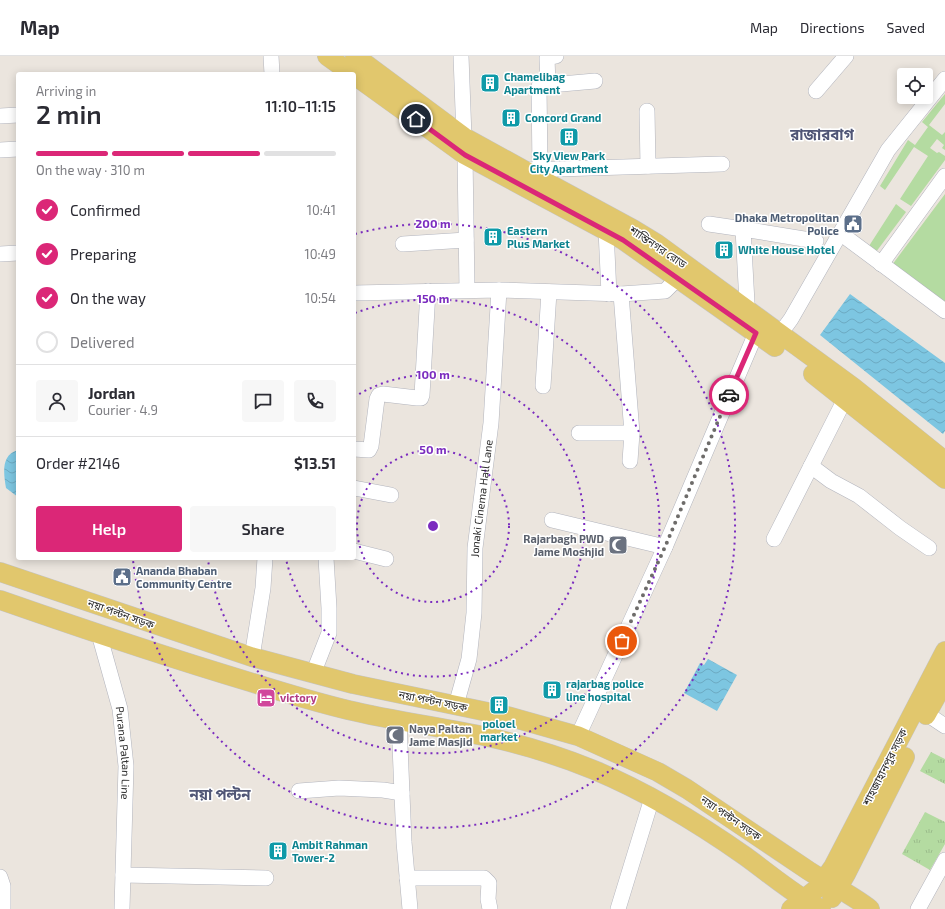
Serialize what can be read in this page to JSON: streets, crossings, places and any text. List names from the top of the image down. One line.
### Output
{"streets":{"main road":["শান্তিনগর রোড","নয়া পল্টন সড়ক","শাহজাহানপুর সড়ক"],"street":["Jonaki Cinema Hall Lane","Purana Paltan Line"]},"crossings":[["Jonaki Cinema Hall Lane","নয়া পল্টন সড়ক"],["নয়া পল্টন সড়ক","শাহজাহানপুর সড়ক"]],"districts":["রাজারবাগ","নয়া পল্টন"],"places":{"building":["Chamelibag Apartment","Concord Grand","Sky View Park City Apartment","Eastern Plus Market","White House Hotel","rajarbag police line hospital","poloel market","Ambit Rahman Tower-2"],"public building":["Dhaka Metropolitan Police","Ananda Bhaban Community Centre"],"mosque":["Rajarbagh PWD Jame Moshjid","Naya Paltan Jame Masjid"],"hotel":["victory"]},"page":{"header":"Map","nav":["Map","Directions","Saved"],"heading":["2 min","Arriving in","11:10–11:15"],"panel":["Jordan","Courier · 4.9","Order #2146","$13.51"],"bar":"On the way · 310 m","list":[["Confirmed","10:41"],["Preparing","10:49"],["On the way","10:54"],"Delivered"],"buttons":["Help","Share"]},"rings":["200 m","150 m","100 m","50 m"]}
